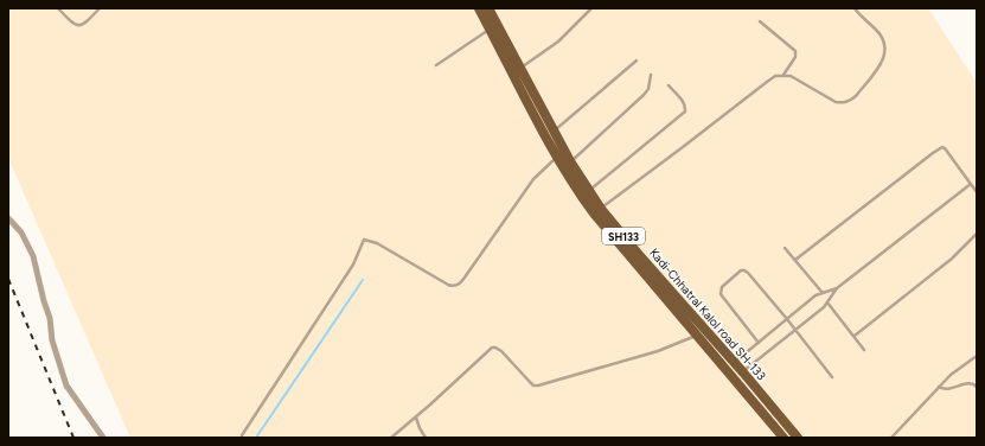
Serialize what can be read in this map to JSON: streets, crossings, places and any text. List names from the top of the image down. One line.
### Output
{"streets":{"main road":["SH133","Kadi-Chhatral Kalol road SH-133"]}}
